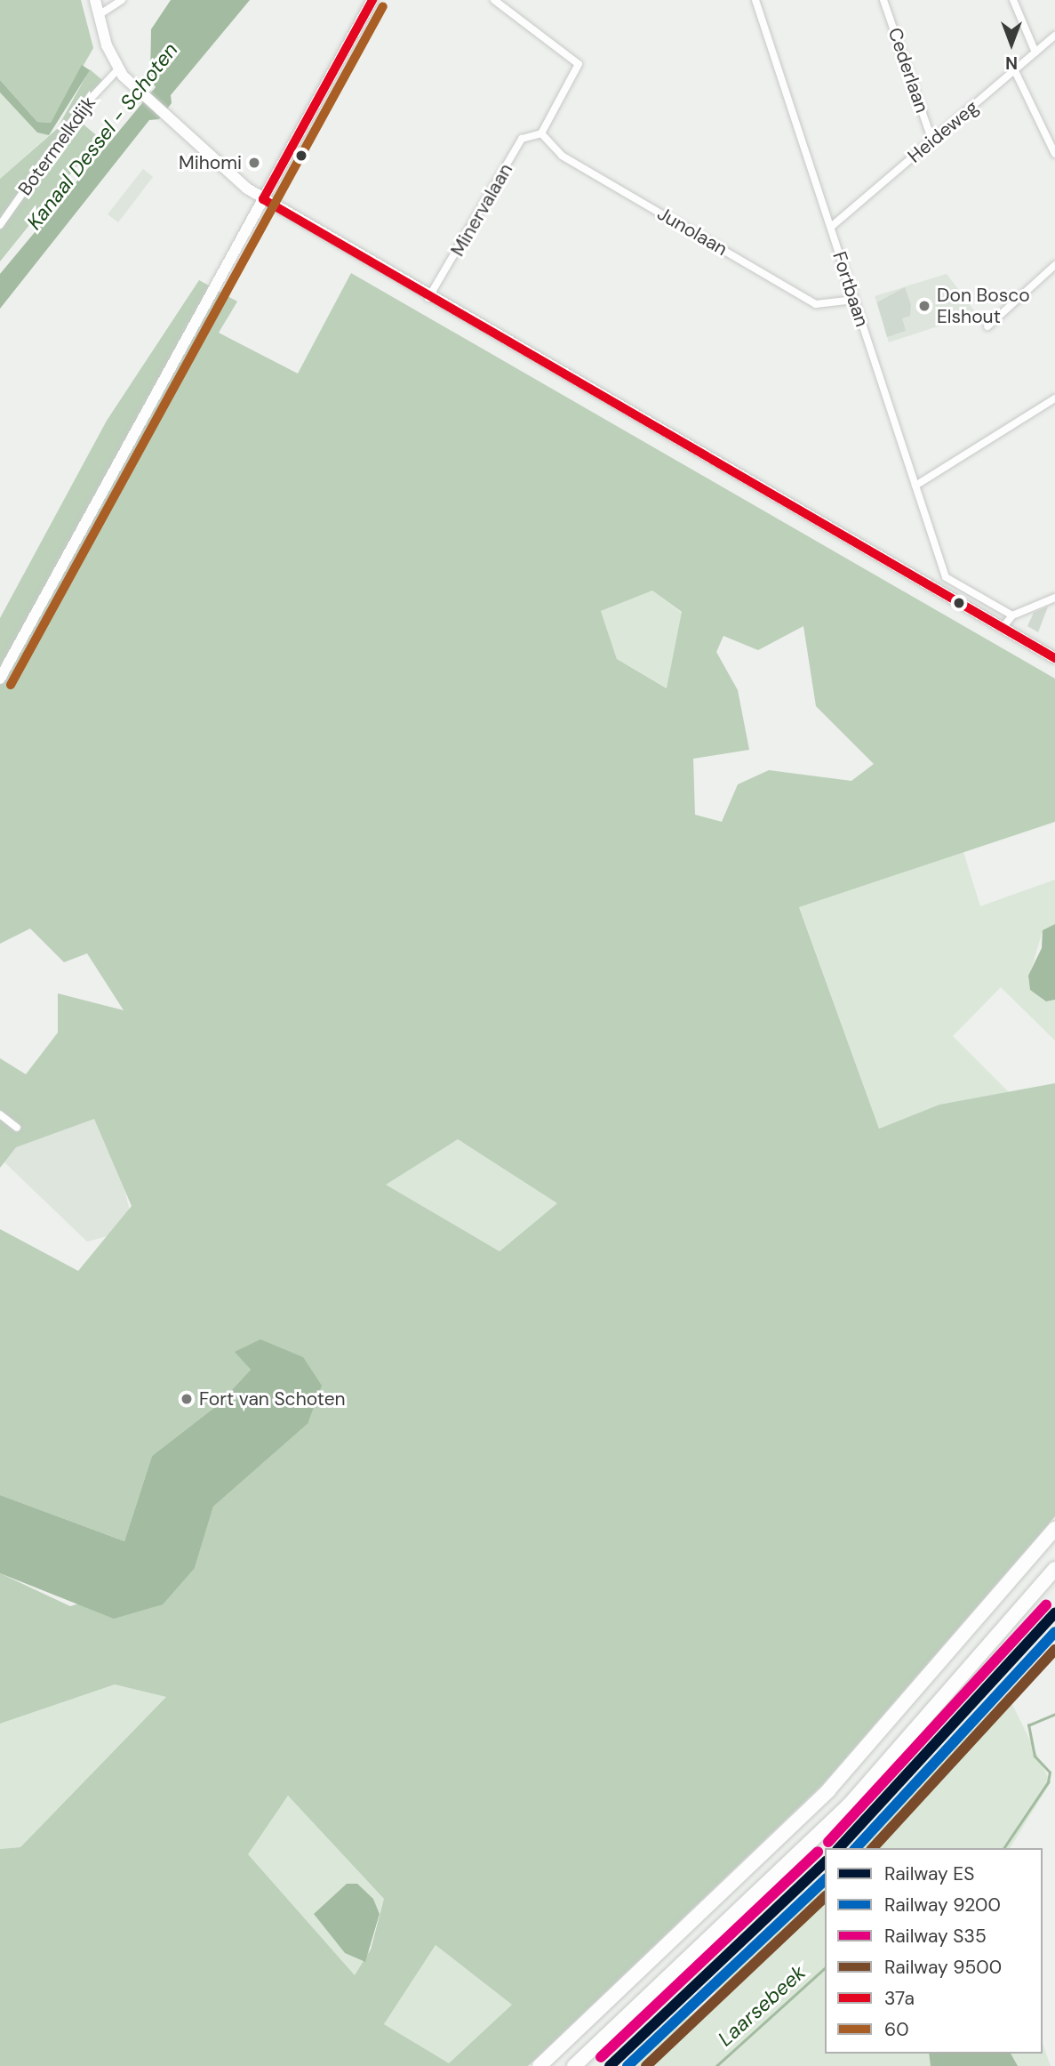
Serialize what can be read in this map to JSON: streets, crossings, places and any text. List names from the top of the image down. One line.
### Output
{"streets":{"street":["Cederlaan","Heideweg","Botermelkdijk","Minervalaan","Junolaan","Fortbaan"]},"crossings":[["Cederlaan","Heideweg"],["Heideweg","Fortbaan"],["Minervalaan","Junolaan"],["Junolaan","Fortbaan"]],"water":["Kanaal Dessel - Schoten","Laarsebeek"],"places":["Mihomi","Don Bosco Elshout","Fort van Schoten"],"lines":["transit line 37a","transit line 60","rail line S35","rail line ES","rail line 9200","rail line 9500"],"legend":["Railway ES","Railway 9200","Railway S35","Railway 9500","37a","60"],"north":"bottom"}
